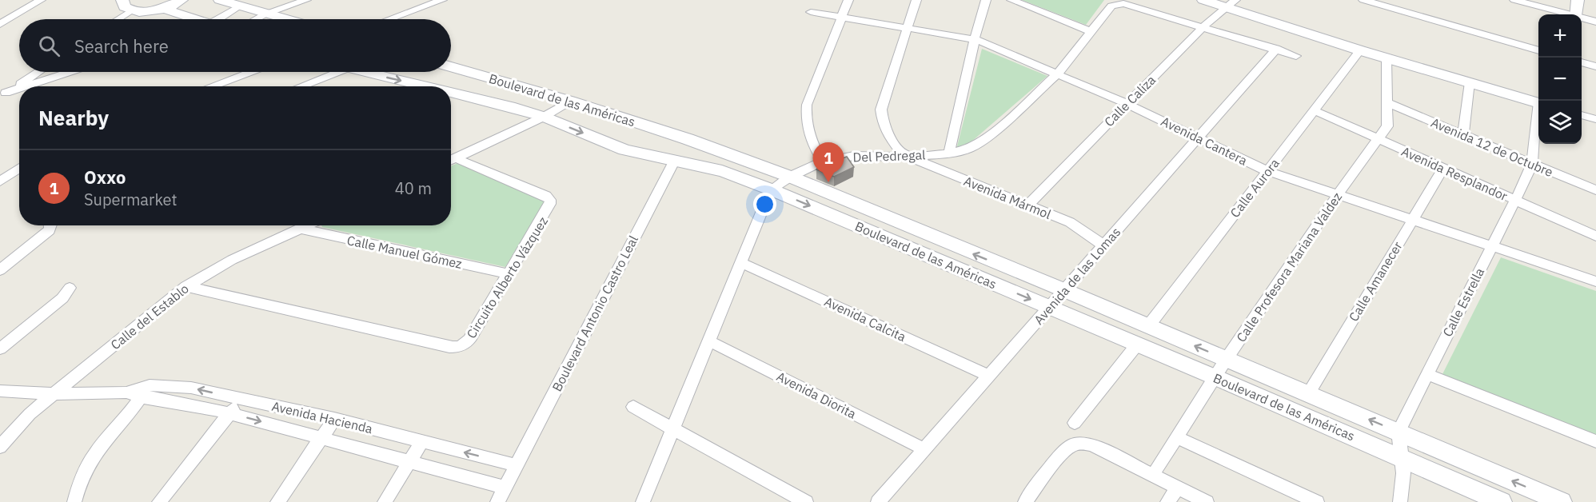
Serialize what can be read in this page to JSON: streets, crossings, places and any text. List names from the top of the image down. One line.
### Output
{"streets":{"main road":["Boulevard de las Américas"],"street":["Calle Caliza","Avenida Cantera","Avenida 12 de Octubre","Del Pedregal","Avenida Resplandor","Calle Aurora","Avenida Mármol","Calle Manuel Gómez","Calle Profesora Mariana Valdez","Avenida de las Lomas","Circuito Alberto Vázquez","Calle Amanecer","Calle Estrella","Boulevard Antonio Castro Leal","Calle del Establo","Avenida Calcita","Avenida Diorita","Avenida Hacienda"]},"crossings":[["Boulevard de las Américas","Del Pedregal"],["Boulevard de las Américas","Calle Aurora"],["Boulevard de las Américas","Calle Profesora Mariana Valdez"],["Boulevard de las Américas","Avenida de las Lomas"],["Boulevard de las Américas","Calle Amanecer"],["Boulevard de las Américas","Calle Estrella"],["Boulevard de las Américas","Boulevard Antonio Castro Leal"],["Calle Caliza","Avenida Cantera"],["Calle Caliza","Del Pedregal"],["Calle Caliza","Avenida Mármol"],["Avenida Cantera","Del Pedregal"],["Avenida Cantera","Calle Aurora"],["Avenida Cantera","Calle Profesora Mariana Valdez"],["Avenida Cantera","Avenida de las Lomas"],["Avenida Cantera","Calle Amanecer"],["Avenida Cantera","Calle Estrella"],["Avenida 12 de Octubre","Calle Profesora Mariana Valdez"],["Avenida 12 de Octubre","Calle Estrella"],["Del Pedregal","Avenida Mármol"],["Avenida Resplandor","Calle Aurora"],["Avenida Resplandor","Calle Profesora Mariana Valdez"],["Avenida Resplandor","Calle Amanecer"],["Avenida Resplandor","Calle Estrella"],["Avenida Mármol","Avenida de las Lomas"],["Calle Manuel Gómez","Circuito Alberto Vázquez"],["Calle Manuel Gómez","Calle del Establo"],["Avenida de las Lomas","Avenida Calcita"],["Avenida de las Lomas","Avenida Diorita"],["Circuito Alberto Vázquez","Calle del Establo"],["Boulevard Antonio Castro Leal","Avenida Hacienda"],["Calle del Establo","Avenida Hacienda"]],"page":{"map_buttons":["+","−"],"search":"Search here","heading":"Nearby","pins":"1","list":[{"mark":"1","name":"Oxxo","note":"Supermarket","value":"40 m"}]}}
